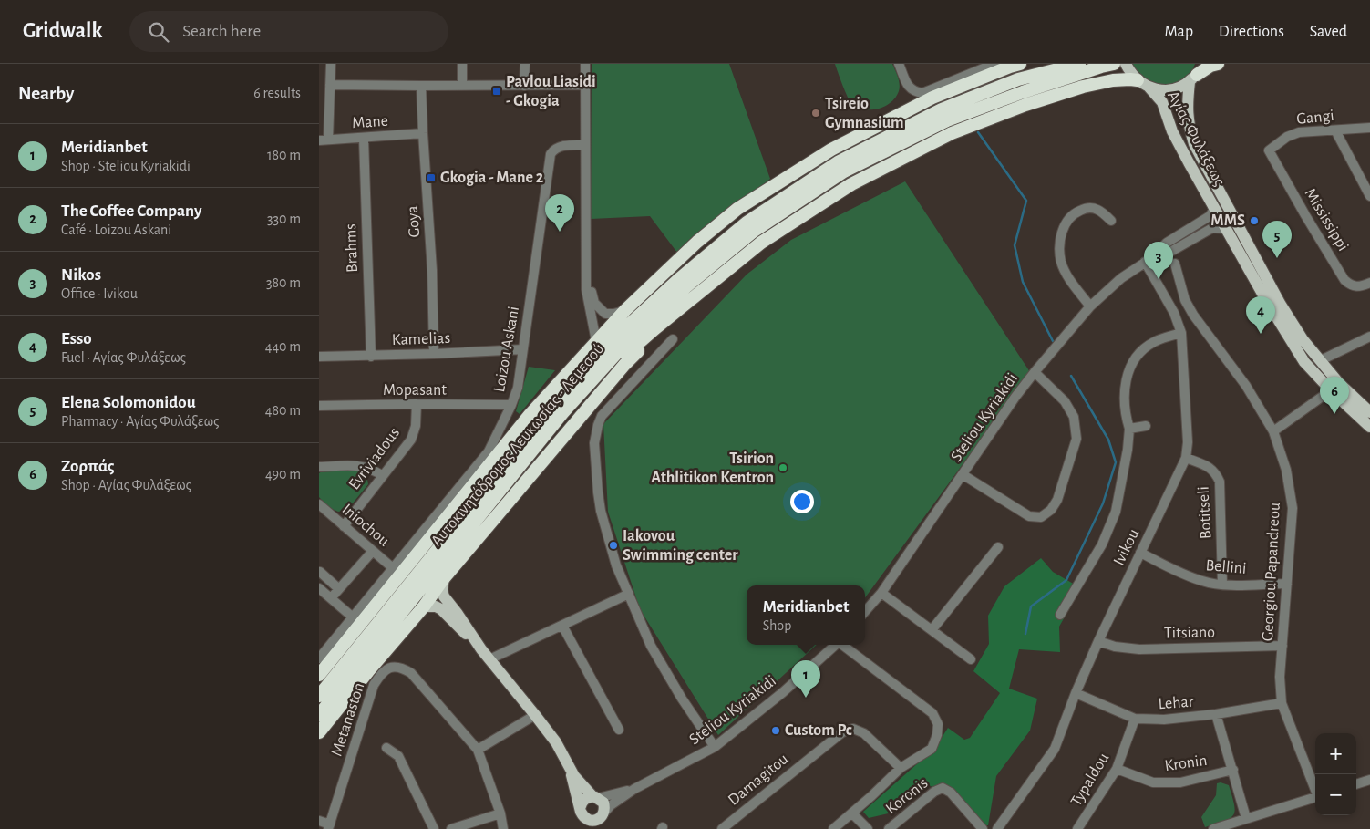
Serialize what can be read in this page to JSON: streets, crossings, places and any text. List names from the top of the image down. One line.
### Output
{"streets":{"highway":["Αυτοκινητόδρομος Λευκωσίας - Λεμεσού"],"main road":["Αγίας Φυλάξεως"],"street":["Gangi","Mane","Mississippi","Goya","Brahms","Kamelias","Loizou Askani","Mopasant","Steliou Kyriakidi","Evriviadous","Botitseli","Iniochou","Ivikou","Bellini","Georgiou Papandreou","Titsiano","Lehar","Metanaston","Kronin","Damagitou","Typaldou","Koronis"]},"crossings":[["Gangi","Mississippi"],["Mane","Goya"],["Mane","Brahms"],["Αγίας Φυλάξεως","Steliou Kyriakidi"],["Goya","Kamelias"],["Brahms","Kamelias"],["Kamelias","Loizou Askani"],["Loizou Askani","Mopasant"],["Loizou Askani","Iniochou"],["Mopasant","Evriviadous"],["Steliou Kyriakidi","Ivikou"],["Evriviadous","Iniochou"],["Botitseli","Ivikou"],["Botitseli","Bellini"],["Ivikou","Bellini"],["Ivikou","Titsiano"],["Ivikou","Lehar"],["Bellini","Georgiou Papandreou"],["Georgiou Papandreou","Titsiano"],["Georgiou Papandreou","Lehar"],["Lehar","Typaldou"],["Kronin","Typaldou"]],"places":{"transit":["Pavlou Liasidi - Gkogia","Gkogia - Mane 2"],"other":["Tsireio Gymnasium","MMS","Tsirion Athlitikon Kentron","Iakovou Swimming center","Custom Pc"]},"page":{"header":"Gridwalk","search":"Search here","nav":["Map","Directions","Saved"],"heading":["Nearby","6 results"],"list":[{"mark":"1","name":"Meridianbet","note":"Shop · Steliou Kyriakidi","value":"180 m"},{"mark":"2","name":"The Coffee Company","note":"Café · Loizou Askani","value":"330 m"},{"mark":"3","name":"Nikos","note":"Office · Ivikou","value":"380 m"},{"mark":"4","name":"Esso","note":"Fuel · Αγίας Φυλάξεως","value":"440 m"},{"mark":"5","name":"Elena Solomonidou","note":"Pharmacy · Αγίας Φυλάξεως","value":"480 m"},{"mark":"6","name":"Ζορπάς","note":"Shop · Αγίας Φυλάξεως","value":"490 m"}],"pins":["2","5","3","4","6","1"],"popup":["Meridianbet","Shop"],"map_buttons":["+","−"]}}
